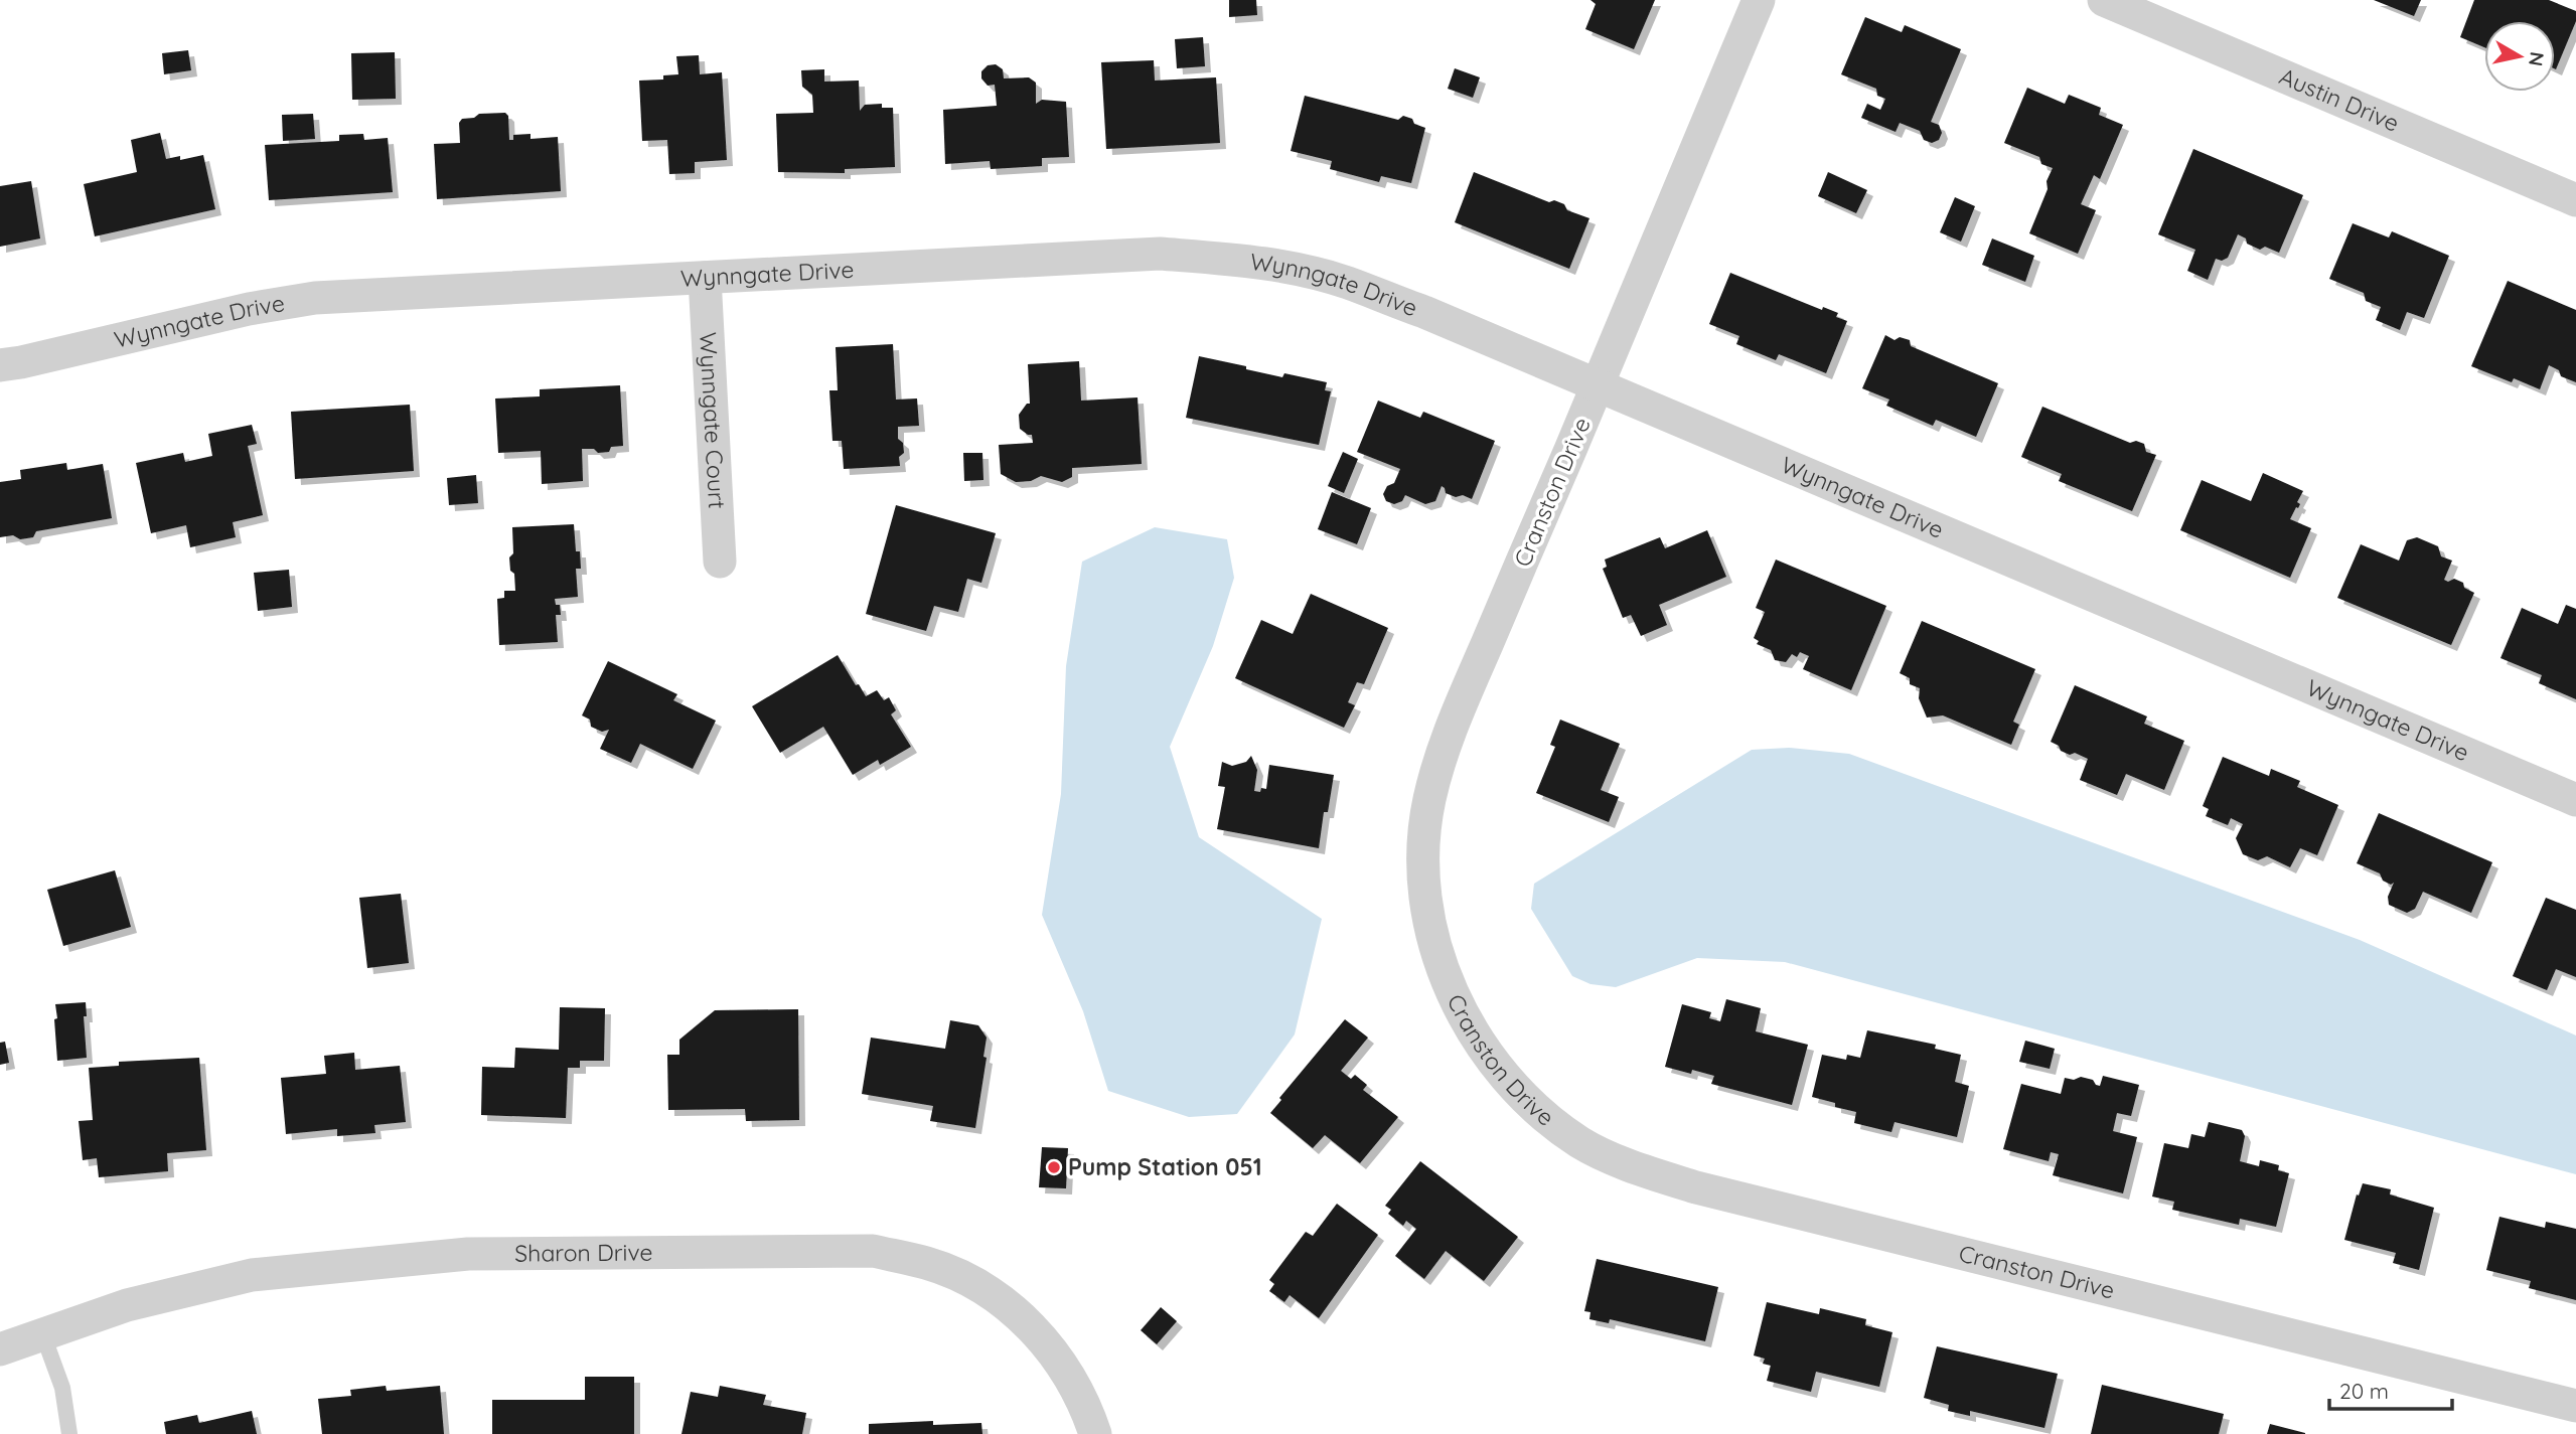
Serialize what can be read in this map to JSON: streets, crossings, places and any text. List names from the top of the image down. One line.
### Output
{"streets":{"street":["Austin Drive","Wynngate Drive","Wynngate Court","Cranston Drive","Sharon Drive"]},"crossings":[["Wynngate Drive","Wynngate Court"],["Wynngate Drive","Cranston Drive"]],"places":["Pump Station 051"],"scale_bar":"20 m","north":"right"}
